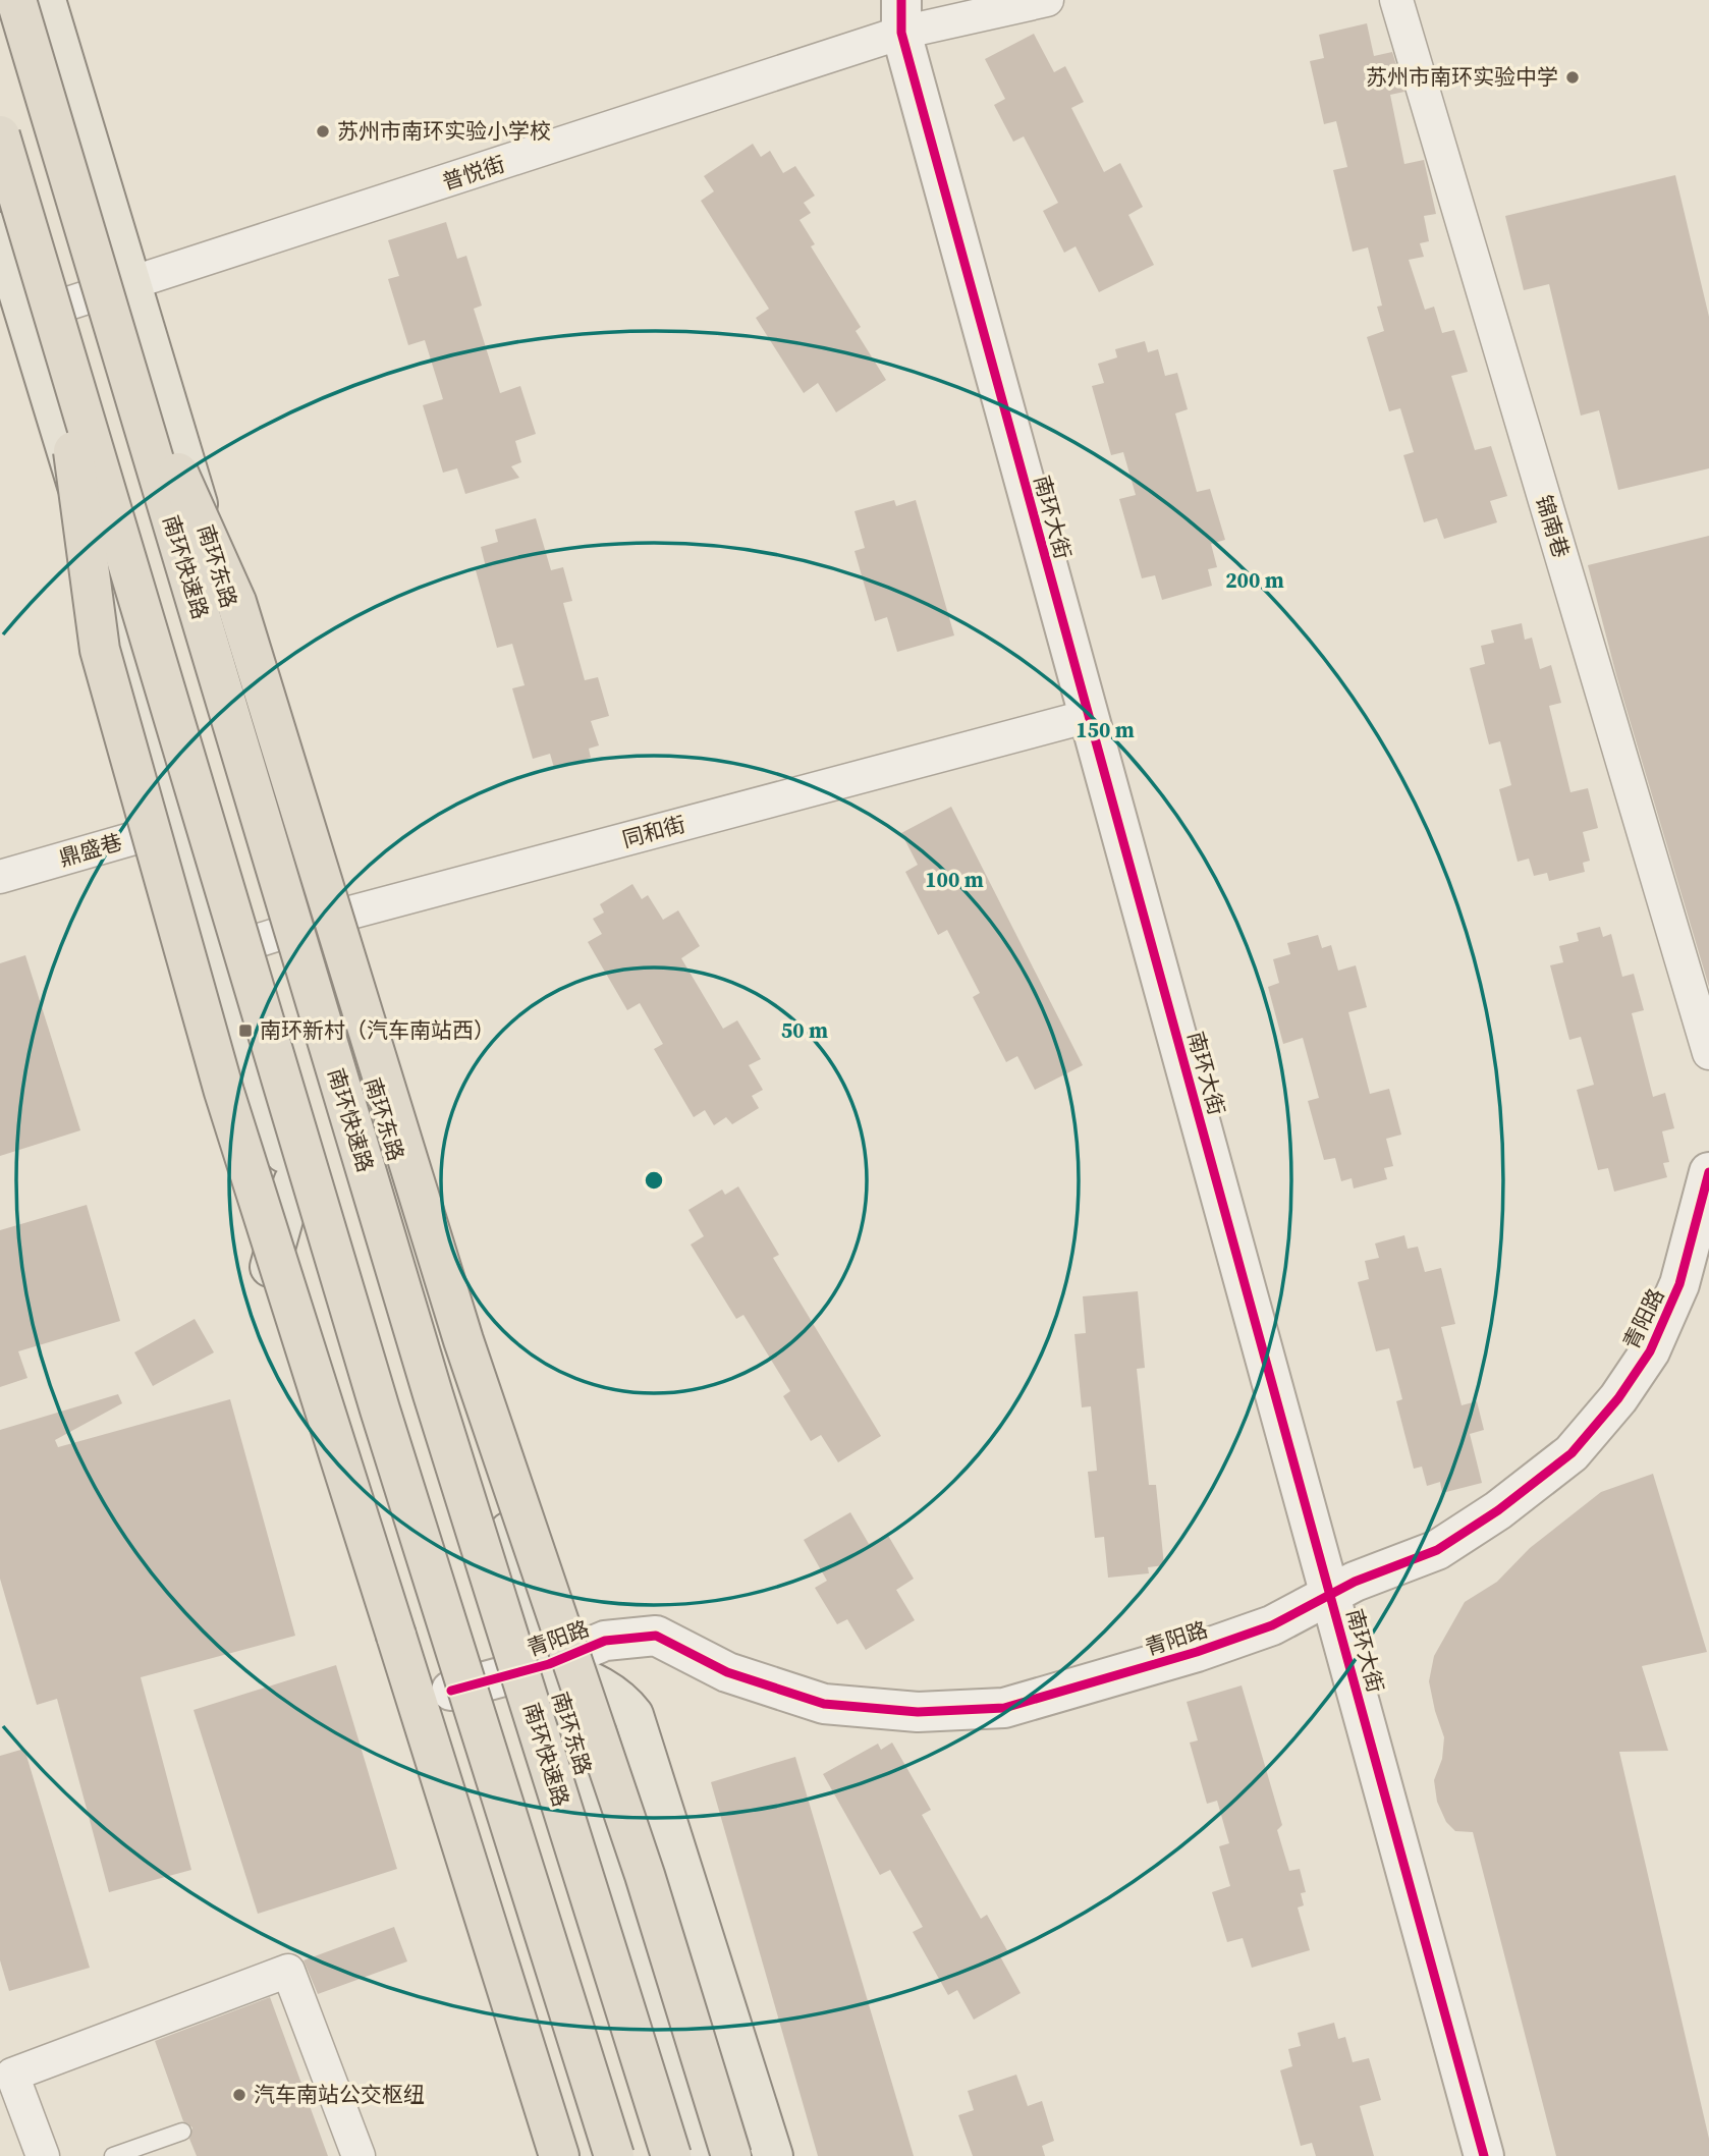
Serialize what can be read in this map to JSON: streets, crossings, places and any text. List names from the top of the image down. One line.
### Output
{"streets":{"highway":["南环快速路"],"main road":["南环东路"],"street":["普悦街","南环大街","锦南巷","同和街","鼎盛巷","青阳路"]},"crossings":[["普悦街","南环大街"],["普悦街","南环东路"],["南环大街","同和街"],["南环大街","青阳路"],["南环东路","同和街"],["南环东路","青阳路"]],"places":{"other":["苏州市南环实验中学","苏州市南环实验小学校","汽车南站公交枢纽"],"transit":["南环新村（汽车南站西）"]},"rings":["200 m","150 m","100 m","50 m"]}
